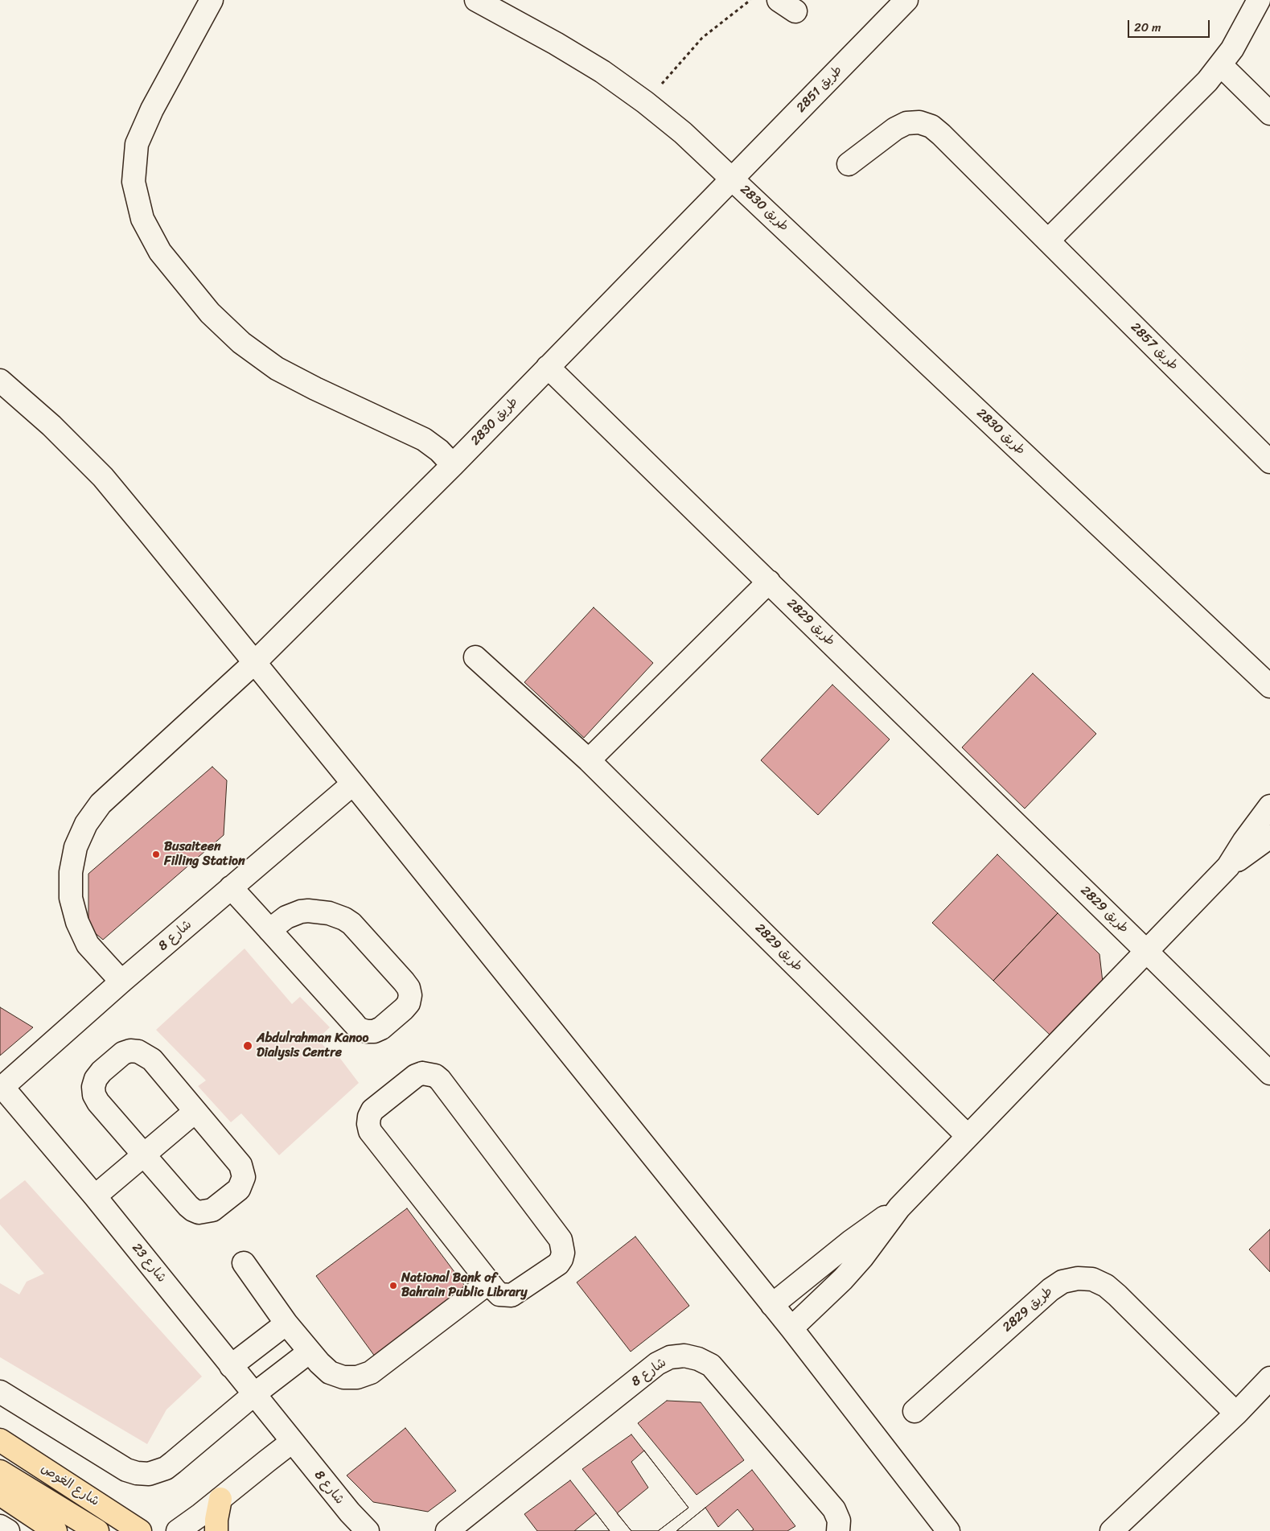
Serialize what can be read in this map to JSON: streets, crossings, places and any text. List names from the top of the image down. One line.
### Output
{"streets":{"main road":["شارع الغوص"],"street":["طريق 2851","طريق 2830","طريق 2857","طريق 2829","شارع 8","شارع 23"]},"crossings":[["طريق 2851","طريق 2830"],["طريق 2830","طريق 2829"],["طريق 2830","شارع 8"],["شارع 8","شارع 23"]],"places":["Busaiteen Filling Station","Abdulrahman Kanoo Dialysis Centre","National Bank of Bahrain Public Library"],"scale_bar":"20 m"}
